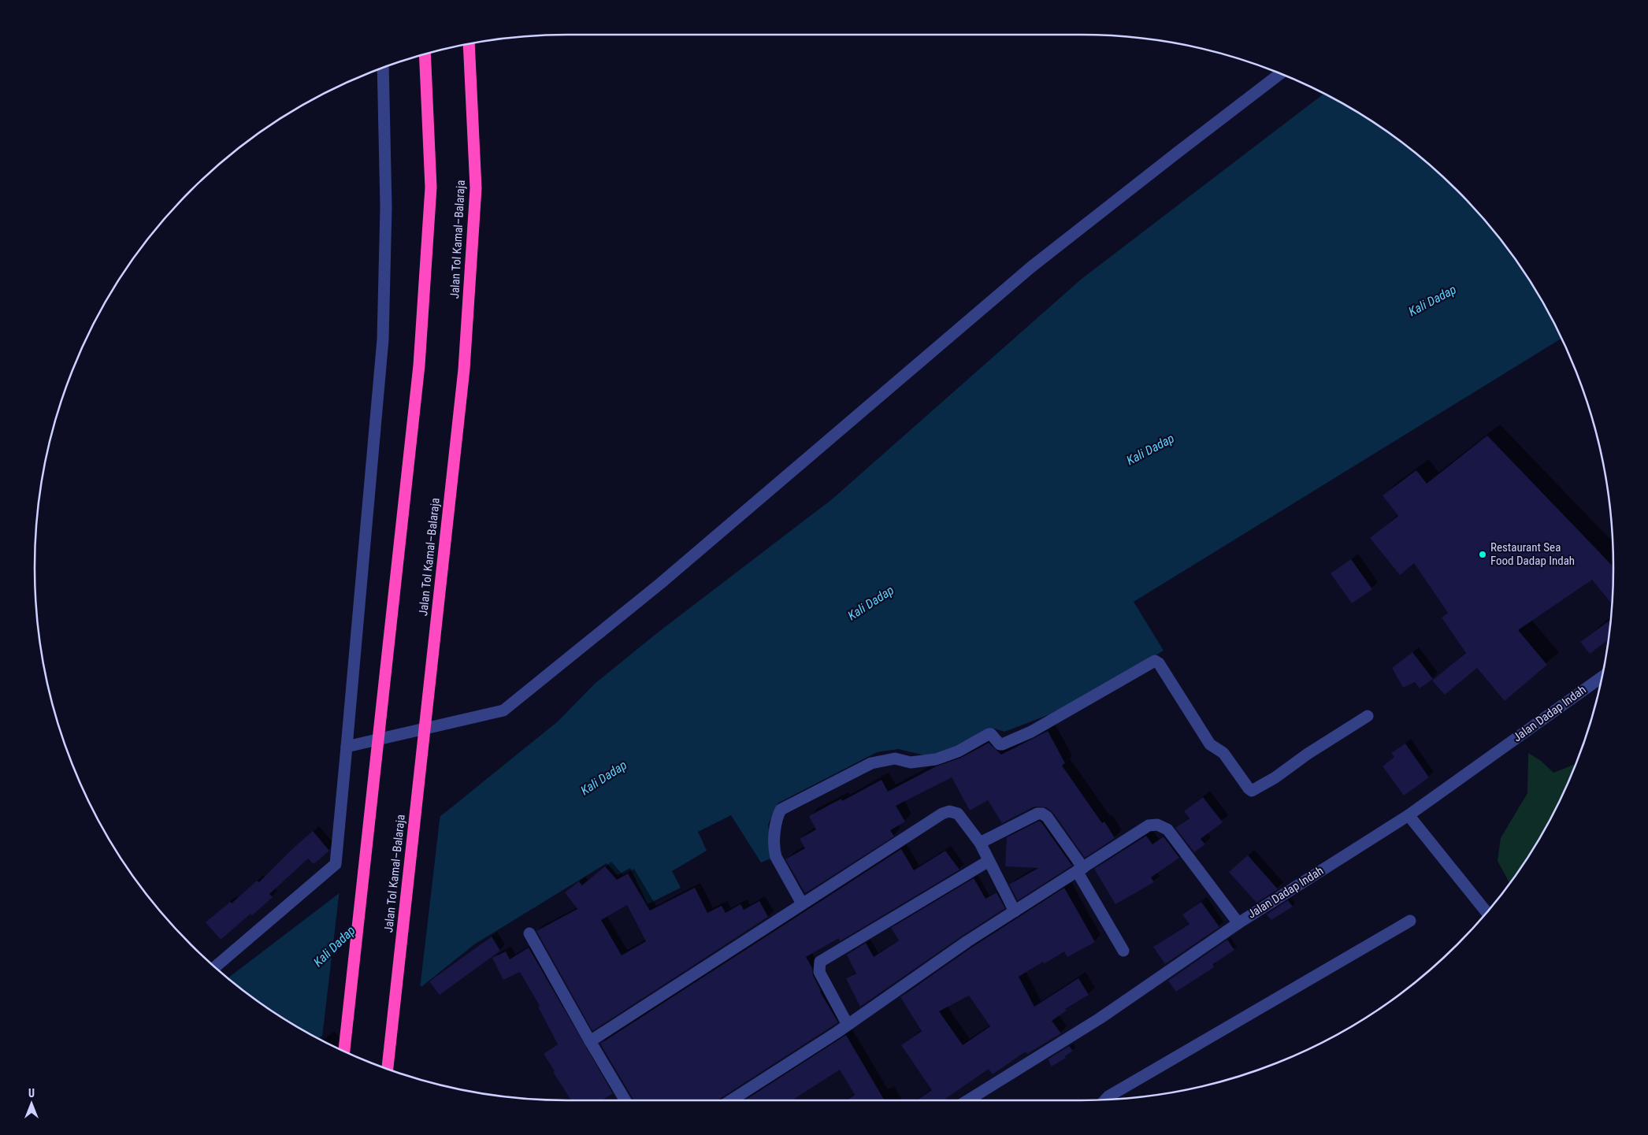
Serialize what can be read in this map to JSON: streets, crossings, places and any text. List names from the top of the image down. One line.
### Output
{"streets":{"highway":["Jalan Tol Kamal–Balaraja"],"street":["Jalan Dadap Indah"]},"water":["Kali Dadap"],"places":["Restaurant Sea Food Dadap Indah"],"north":"top"}
